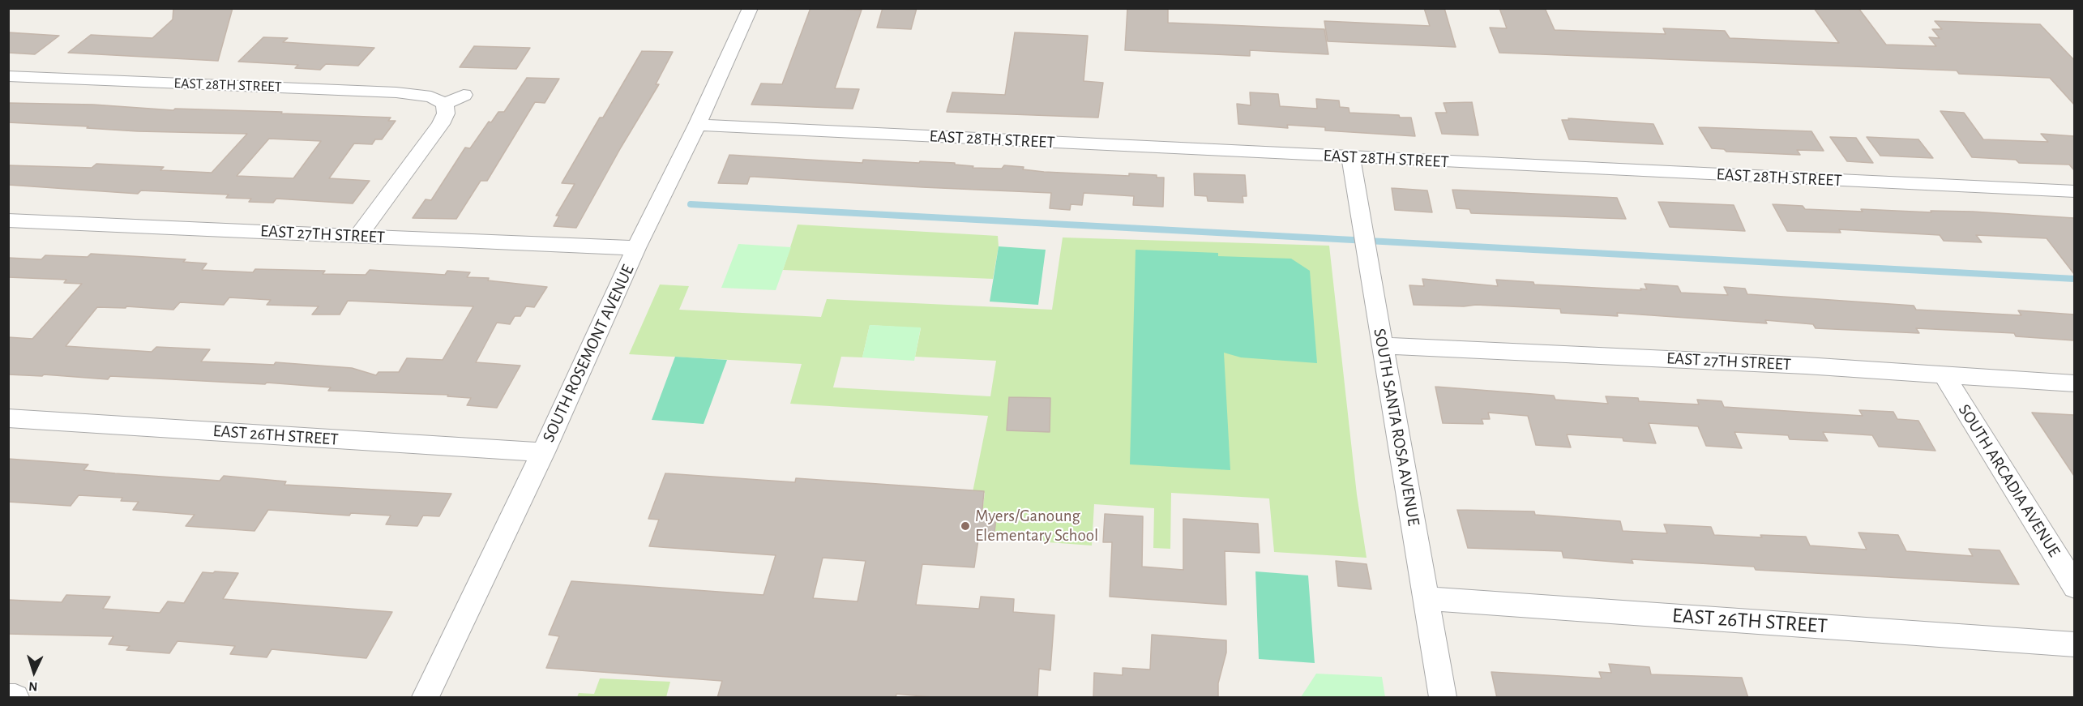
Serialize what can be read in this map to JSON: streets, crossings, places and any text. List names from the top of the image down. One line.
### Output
{"streets":{"street":["EAST 28TH STREET","EAST 27TH STREET","SOUTH ROSEMONT AVENUE","SOUTH SANTA ROSA AVENUE","EAST 26TH STREET","SOUTH ARCADIA AVENUE"]},"crossings":[["EAST 28TH STREET","SOUTH ROSEMONT AVENUE"],["EAST 28TH STREET","SOUTH SANTA ROSA AVENUE"],["EAST 27TH STREET","SOUTH ROSEMONT AVENUE"],["EAST 27TH STREET","SOUTH SANTA ROSA AVENUE"],["EAST 27TH STREET","SOUTH ARCADIA AVENUE"],["SOUTH ROSEMONT AVENUE","EAST 26TH STREET"],["SOUTH SANTA ROSA AVENUE","EAST 26TH STREET"]],"places":["Myers/Ganoung Elementary School"],"north":"bottom"}
